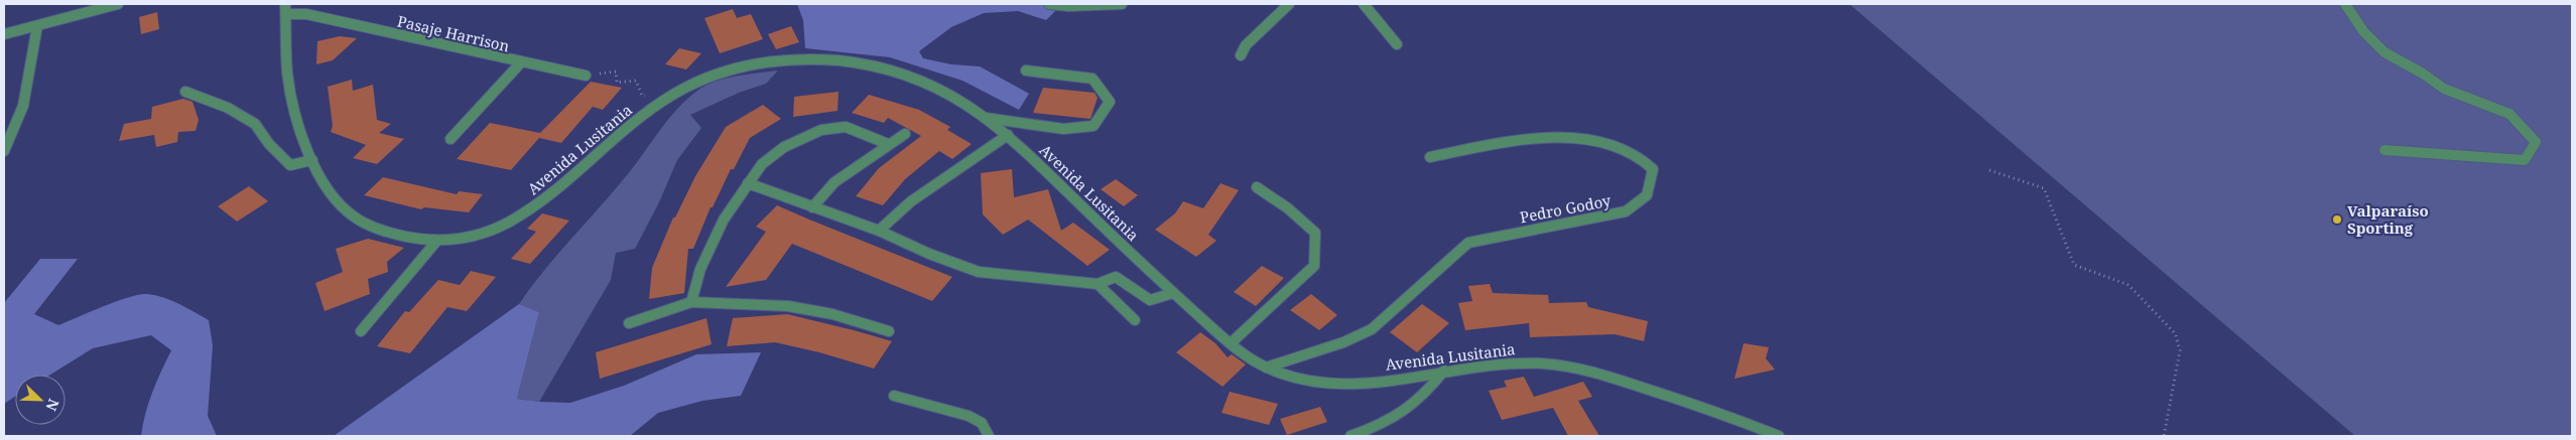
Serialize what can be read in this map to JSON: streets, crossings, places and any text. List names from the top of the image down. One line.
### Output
{"streets":{"street":["Pasaje Harrison","Avenida Lusitania","Pedro Godoy"]},"crossings":[["Pasaje Harrison","Avenida Lusitania"],["Avenida Lusitania","Pedro Godoy"]],"places":["Valparaíso Sporting"],"north":"bottom right"}
